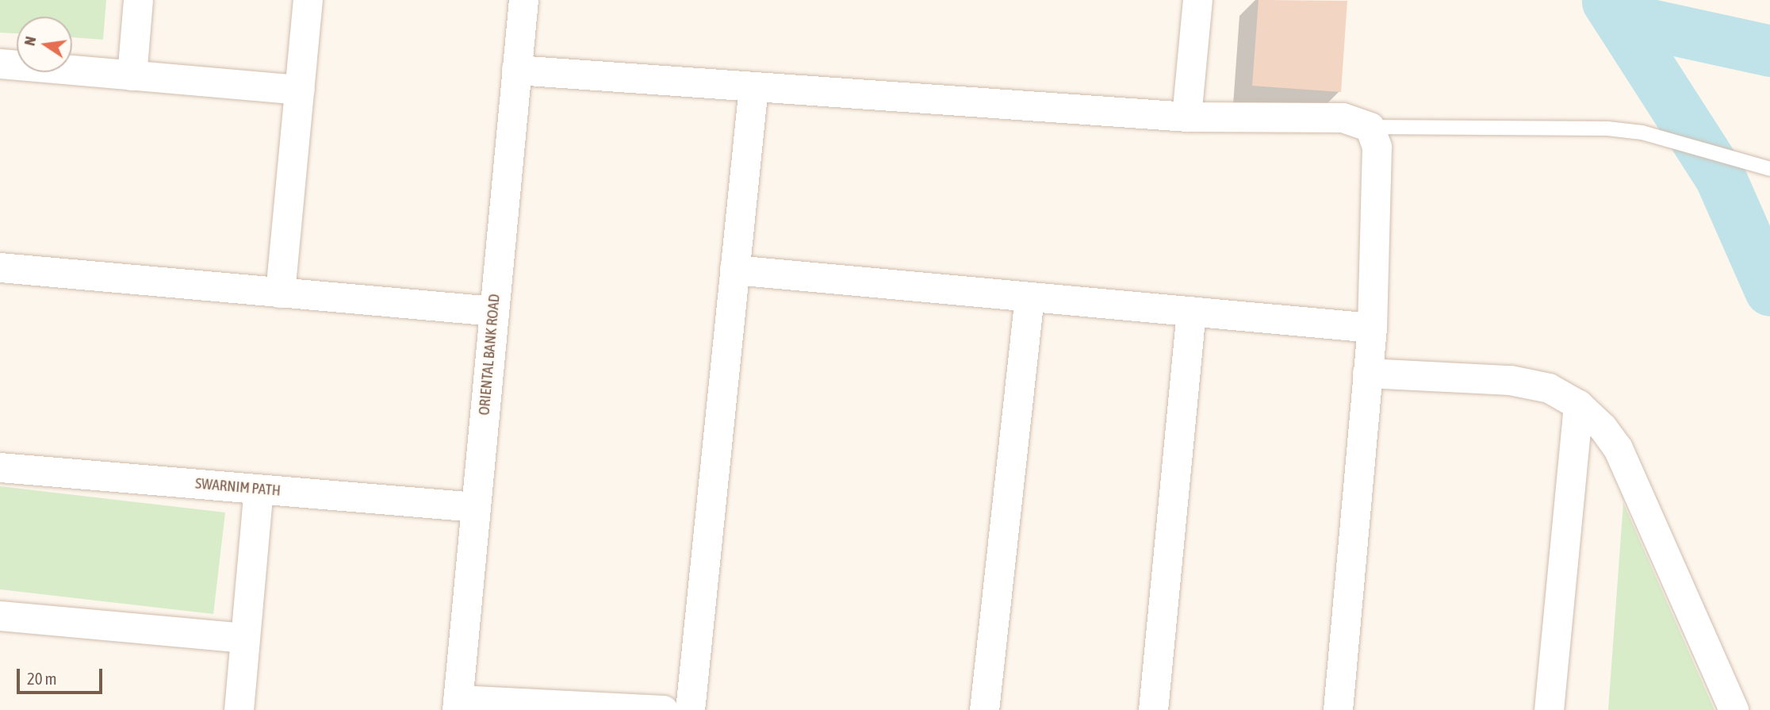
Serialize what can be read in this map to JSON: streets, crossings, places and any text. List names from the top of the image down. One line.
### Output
{"streets":{"street":["ORIENTAL BANK ROAD","SWARNIM PATH"]},"crossings":[["ORIENTAL BANK ROAD","SWARNIM PATH"]],"scale_bar":"20 m","north":"left"}
